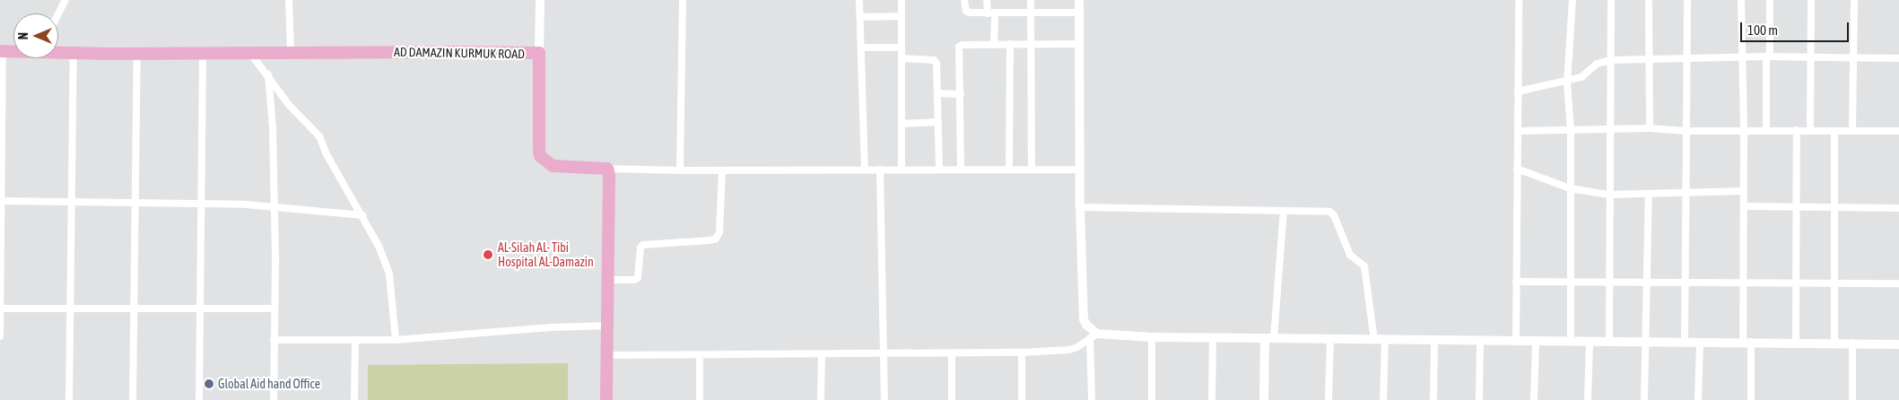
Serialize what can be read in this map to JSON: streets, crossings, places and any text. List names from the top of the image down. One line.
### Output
{"streets":{"highway":["AD DAMAZIN KURMUK ROAD"]},"places":["AL-Silah AL- Tibi Hospital AL-Damazin","Global Aid hand Office"],"scale_bar":"100 m","north":"left"}
